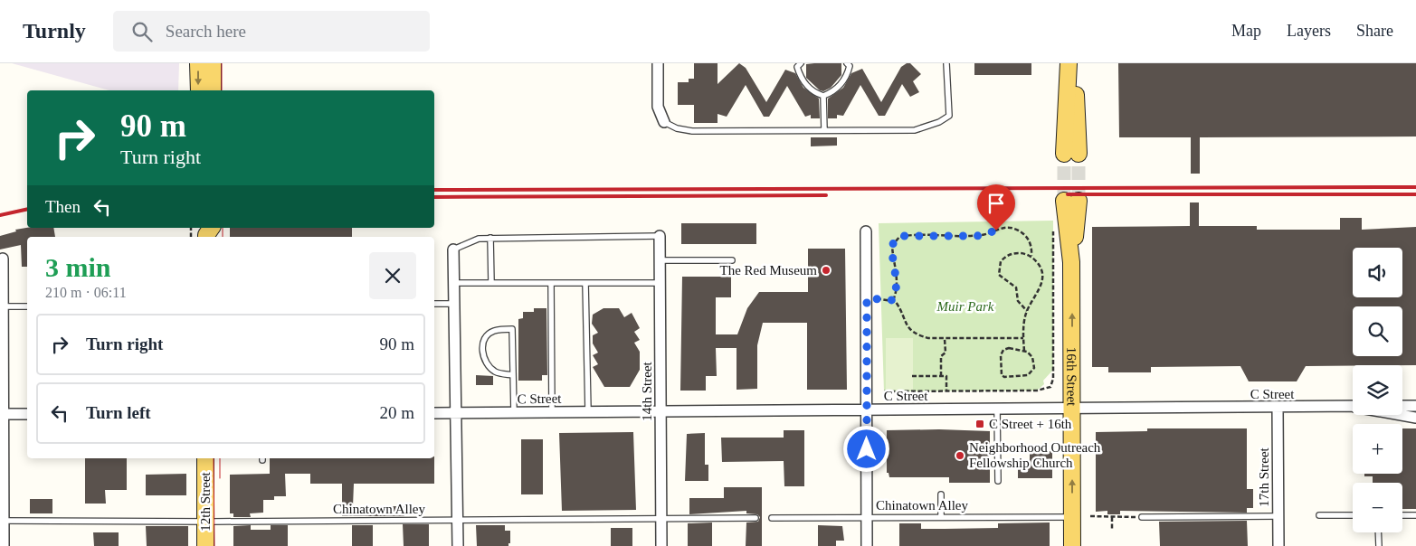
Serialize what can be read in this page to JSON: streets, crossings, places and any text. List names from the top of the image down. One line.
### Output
{"streets":{"main road":["16th Street","12th Street"],"street":["14th Street","C Street","17th Street"],"lane":["Chinatown Alley"]},"crossings":[["16th Street","C Street"],["16th Street","Chinatown Alley"],["14th Street","C Street"],["14th Street","Chinatown Alley"],["C Street","17th Street"],["12th Street","Chinatown Alley"]],"one_way":["16th Street"],"parks":["Muir Park"],"places":{"other":["The Red Museum","Neighborhood Outreach Fellowship Church"],"transit":["C Street + 16th"]},"page":{"header":"Turnly","search":"Search here","nav":["Map","Layers","Share"],"turn":["90 m","Turn right"],"then":"Then","heading":["3 min","210 m · 06:11"],"map_buttons":["+","−"],"list":[{"name":"Turn right","value":"90 m"},{"name":"Turn left","value":"20 m"}]}}
